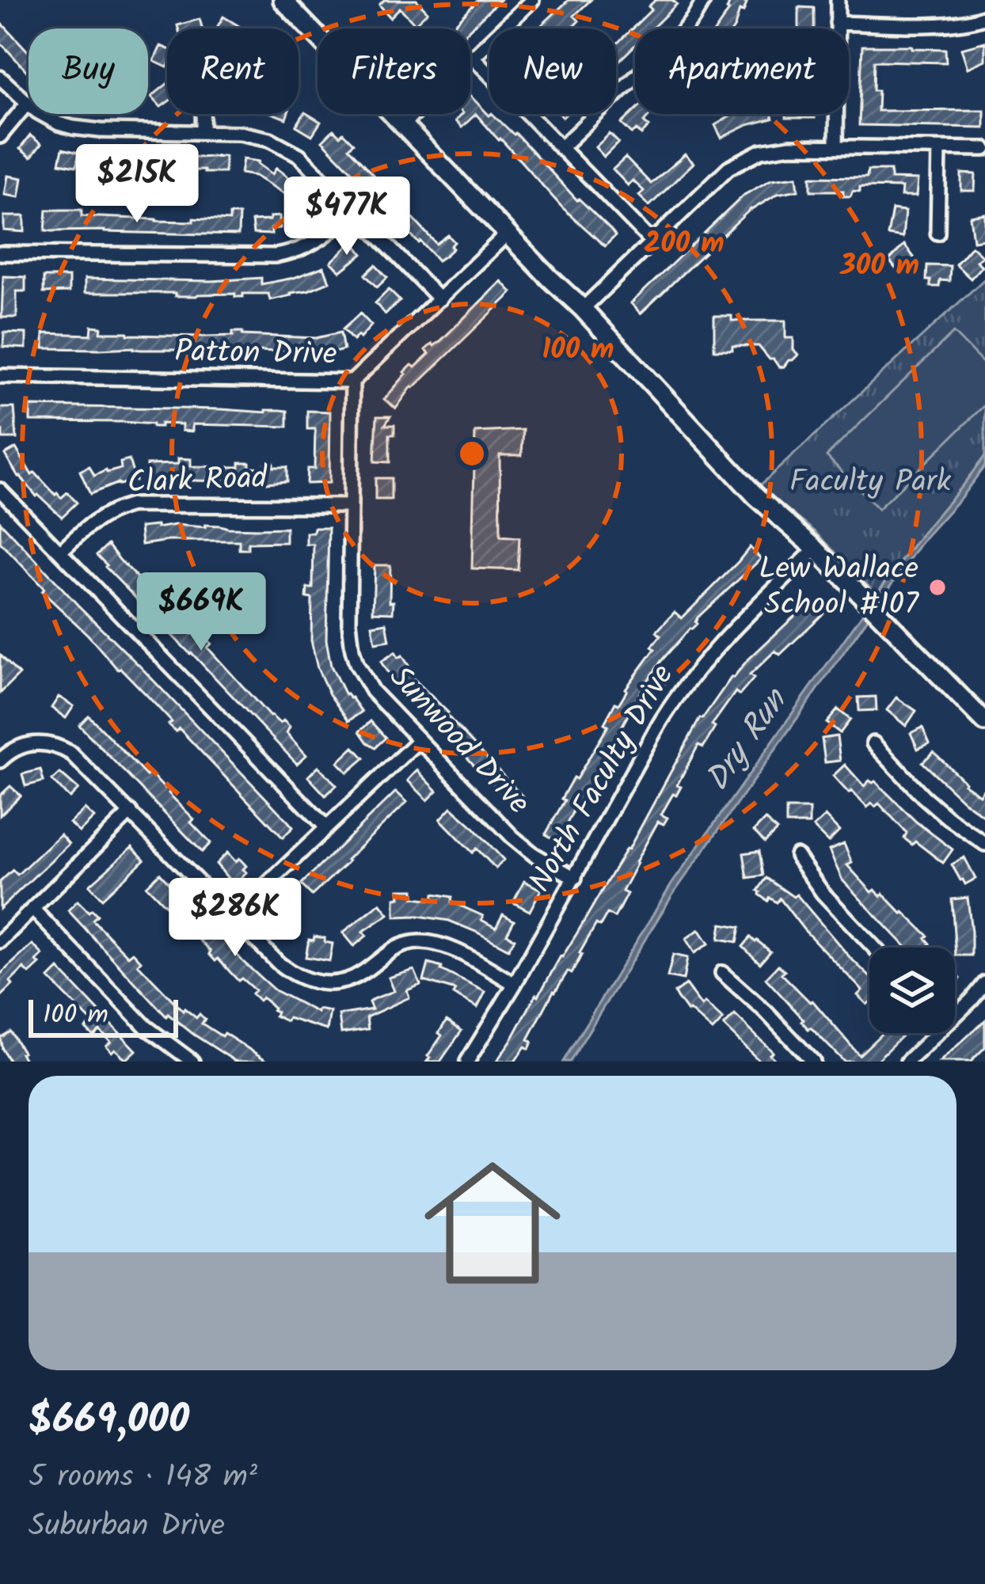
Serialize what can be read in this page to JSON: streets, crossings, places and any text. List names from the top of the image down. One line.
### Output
{"streets":{"street":["Patton Drive","Clark Road","Sunwood Drive","North Faculty Drive"]},"crossings":[["Patton Drive","Sunwood Drive"],["Clark Road","Sunwood Drive"],["Sunwood Drive","North Faculty Drive"]],"water":["Dry Run"],"parks":["Faculty Park"],"places":["Lew Wallace School #107"],"scale_bar":"100 m","page":{"chip":["Buy","Rent","Filters","New","Apartment"],"price":["$215K","$477K","$669K","$286K"],"scale":"100 m","list":[{"name":"$669,000","note":"5 rooms · 148 m² · Suburban Drive"}]},"rings":["200 m","300 m","100 m"]}
